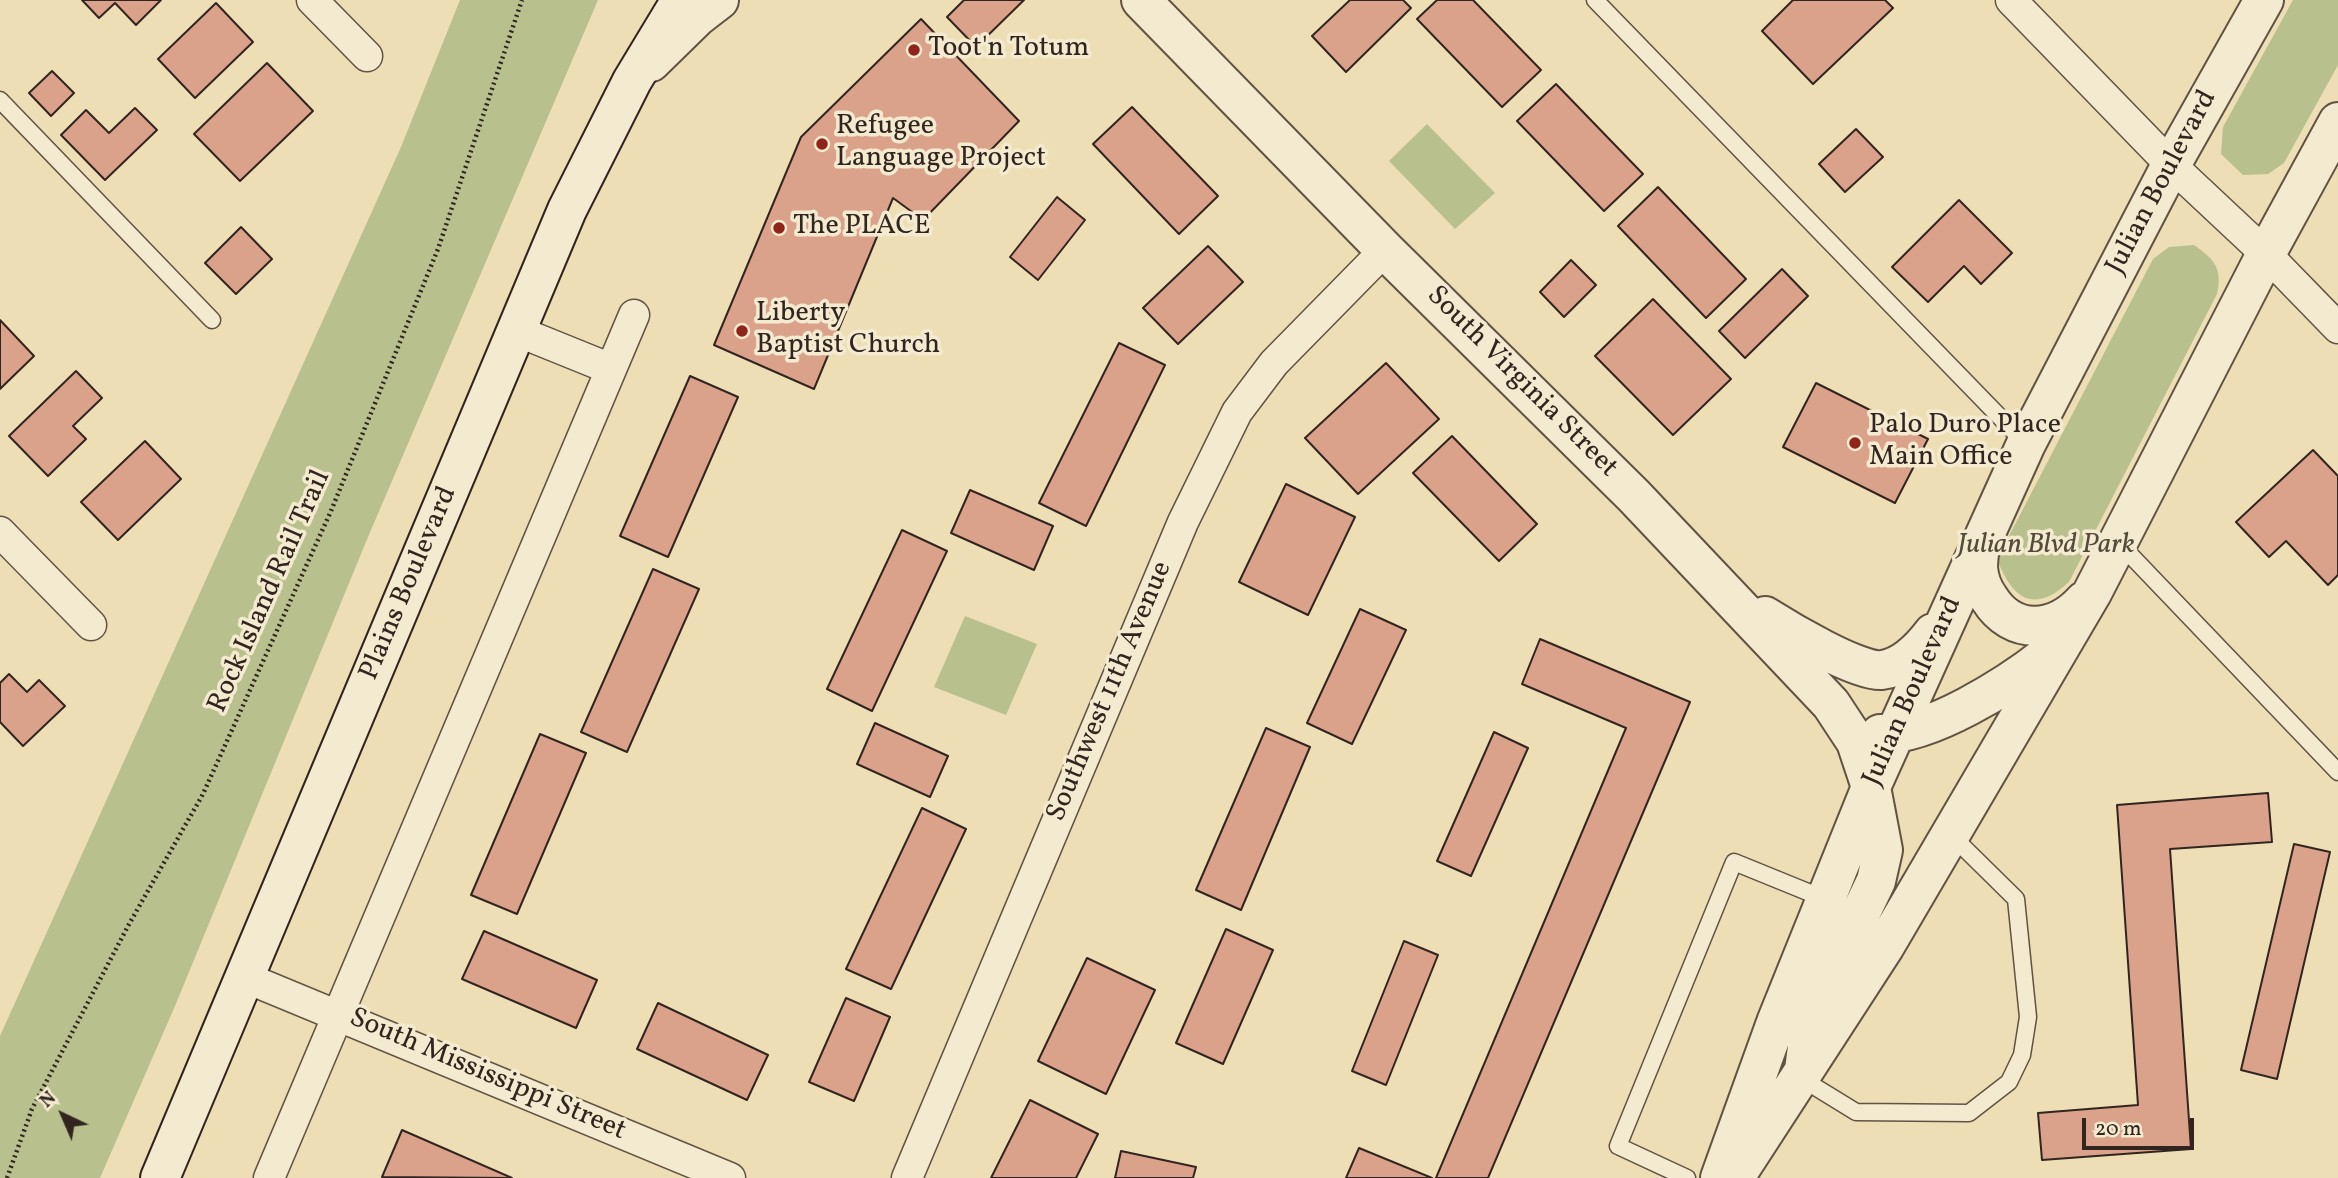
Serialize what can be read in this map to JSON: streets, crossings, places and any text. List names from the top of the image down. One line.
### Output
{"streets":{"street":["Julian Boulevard","South Virginia Street","Plains Boulevard","Southwest 11th Avenue","South Mississippi Street"],"path":["Rock Island Rail Trail"]},"crossings":[["Julian Boulevard","South Virginia Street"],["South Virginia Street","Southwest 11th Avenue"],["Plains Boulevard","South Mississippi Street"]],"parks":["Julian Blvd Park"],"places":["Toot'n Totum","Refugee Language Project","The PLACE","Liberty Baptist Church","Palo Duro Place Main Office"],"scale_bar":"20 m","north":"top left"}
